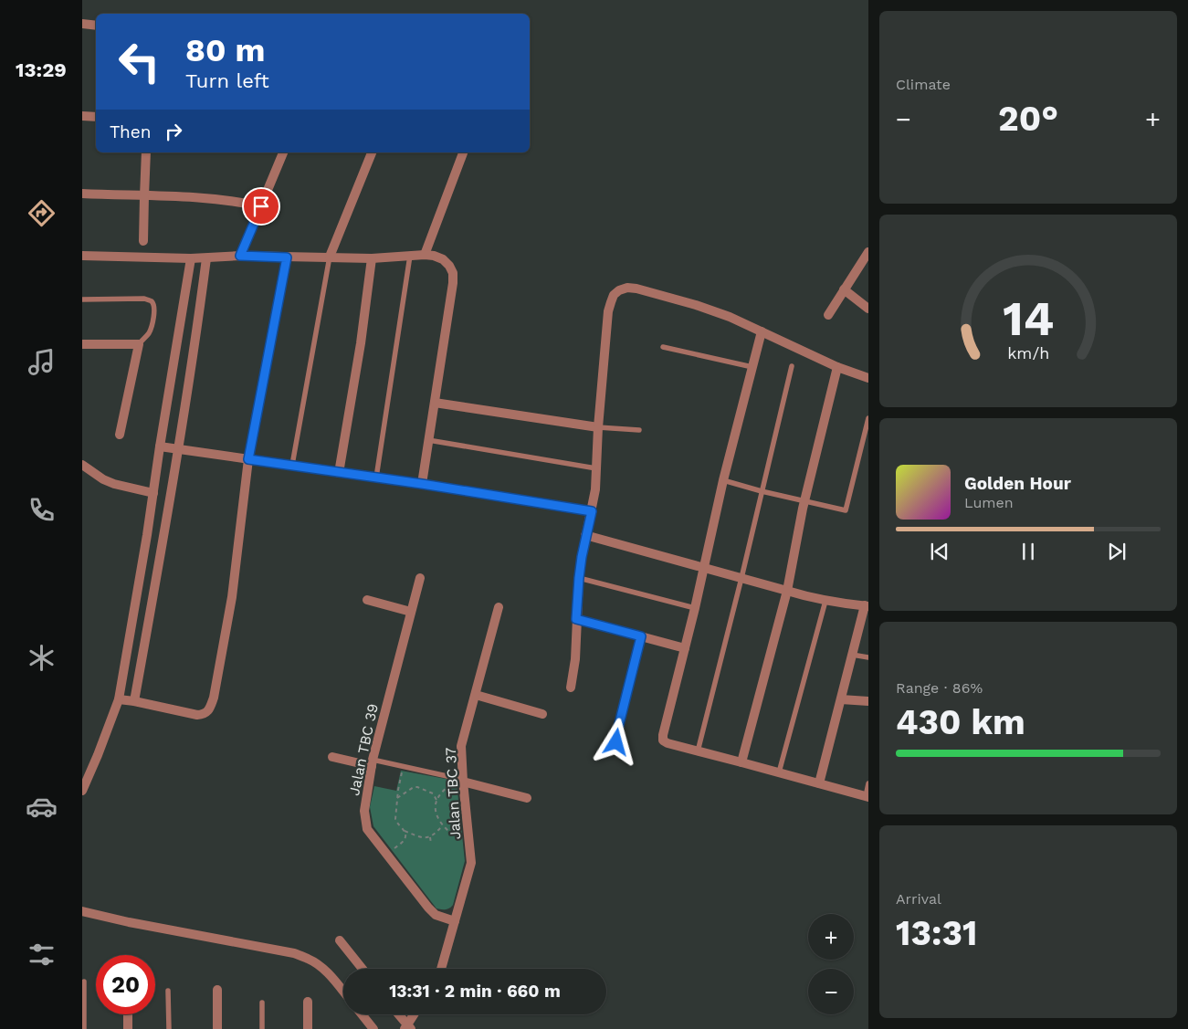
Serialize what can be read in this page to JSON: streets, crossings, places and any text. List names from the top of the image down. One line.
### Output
{"streets":{"street":["Jalan TBC 39","Jalan TBC 37"]},"crossings":[["Jalan TBC 39","Jalan TBC 37"]],"page":{"tabs":"13:29","tile":["Climate",["Range · 86%","430 km"],["Arrival","13:31"]],"turn":["80 m","Turn left"],"heat":["−","20°","+"],"then":"Then","song":["Golden Hour","Lumen"],"map_buttons":["+","−"],"limit":"20","trip":"13:31 · 2 min · 660 m","gauge":["14","km/h"]}}
